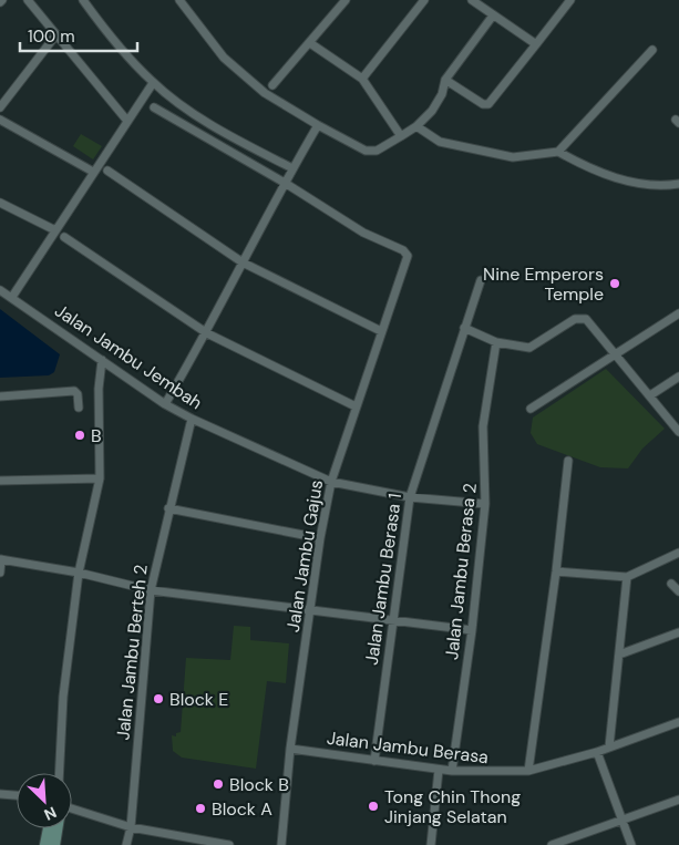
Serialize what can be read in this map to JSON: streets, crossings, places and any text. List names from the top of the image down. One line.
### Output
{"streets":{"street":["Jalan Jambu Jembah","Jalan Jambu Gajus","Jalan Jambu Berasa 2","Jalan Jambu Berasa 1","Jalan Jambu Berteh 2","Jalan Jambu Berasa"]},"crossings":[["Jalan Jambu Jembah","Jalan Jambu Gajus"],["Jalan Jambu Jembah","Jalan Jambu Berasa 2"],["Jalan Jambu Jembah","Jalan Jambu Berasa 1"],["Jalan Jambu Jembah","Jalan Jambu Berteh 2"],["Jalan Jambu Gajus","Jalan Jambu Berasa"],["Jalan Jambu Berasa 2","Jalan Jambu Berasa"],["Jalan Jambu Berasa 1","Jalan Jambu Berasa"]],"places":["Nine Emperors Temple","B","Block E","Block B","Tong Chin Thong Jinjang Selatan","Block A"],"scale_bar":"100 m","north":"bottom right"}
